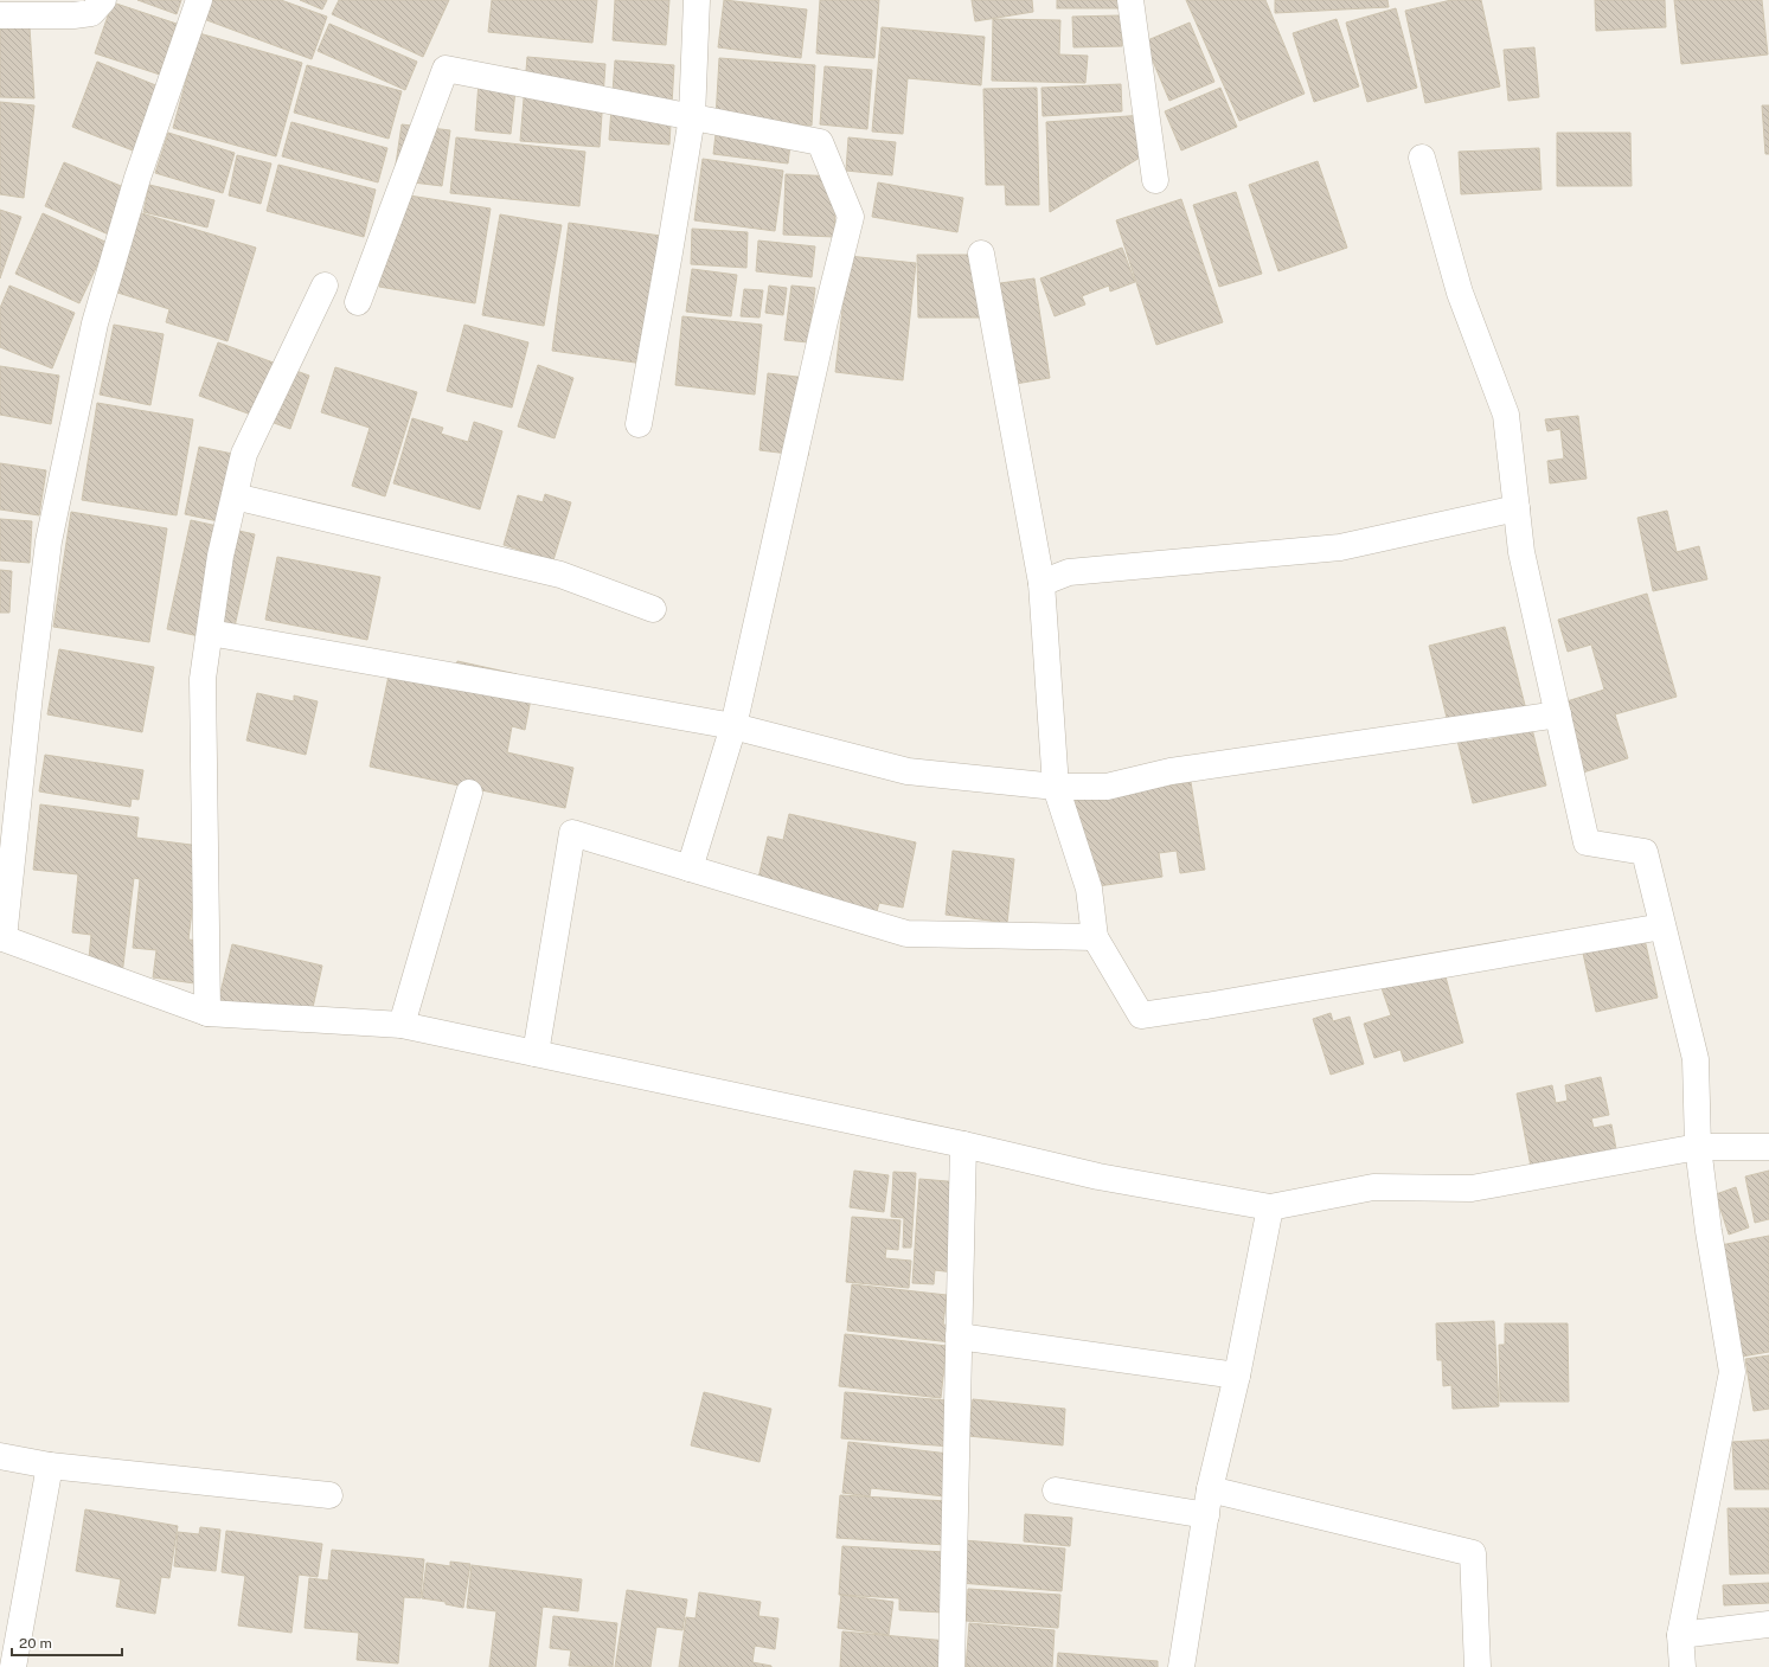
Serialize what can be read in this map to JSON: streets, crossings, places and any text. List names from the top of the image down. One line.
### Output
{"scale_bar":"20 m"}
